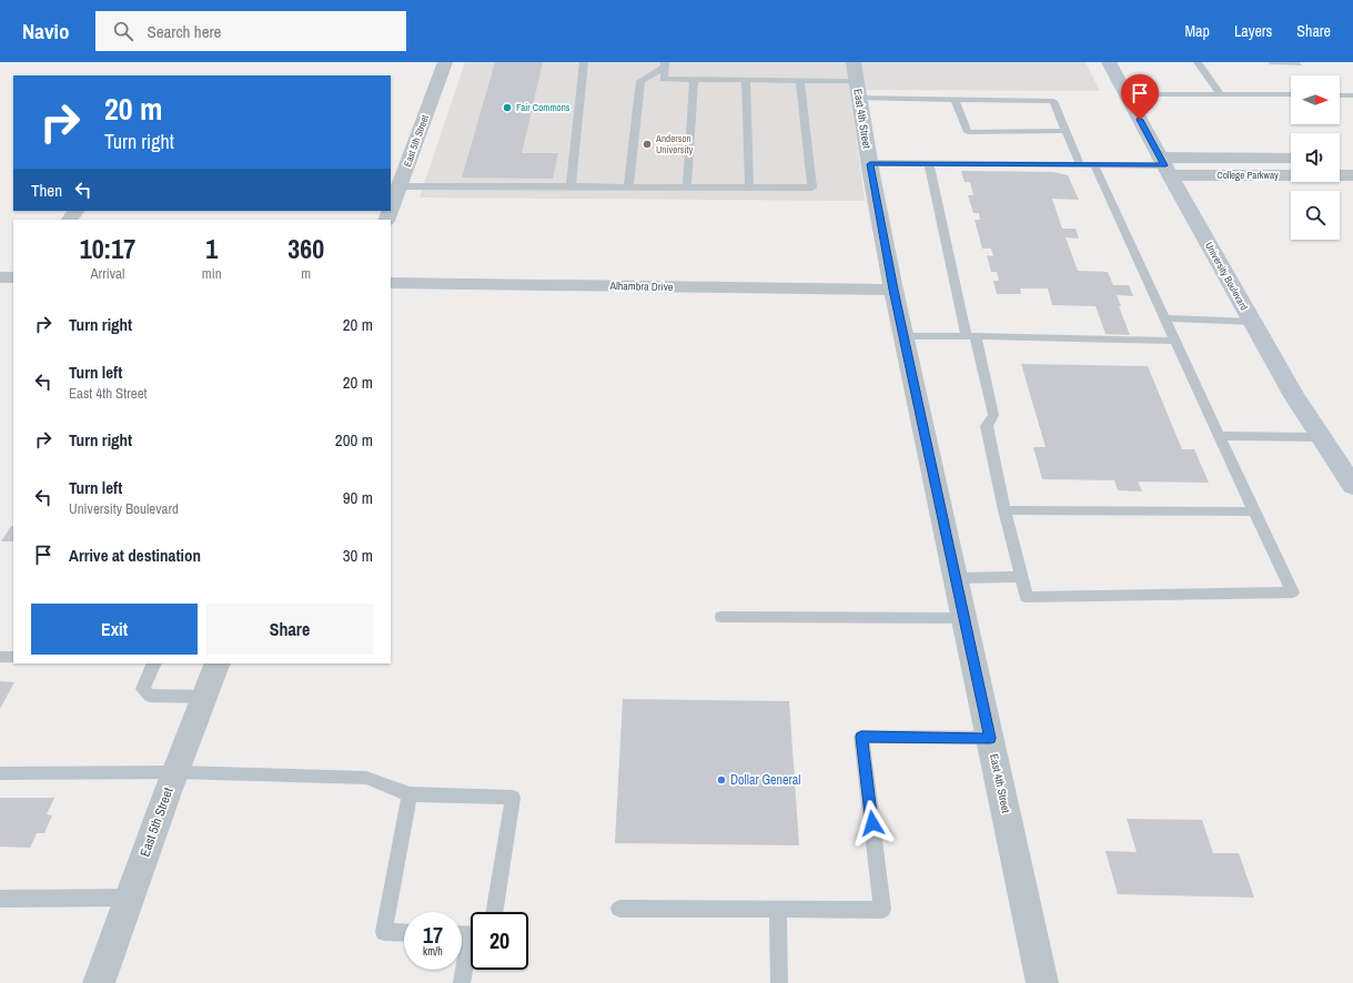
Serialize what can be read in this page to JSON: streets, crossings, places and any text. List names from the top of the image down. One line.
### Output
{"streets":{"main road":["University Boulevard"],"street":["East 4th Street","East 5th Street","College Parkway","Alhambra Drive"]},"crossings":[["East 4th Street","Alhambra Drive"],["College Parkway","University Boulevard"]],"places":["Fair Commons","Anderson University","Dollar General"],"north":"right","page":{"header":"Navio","search":"Search here","nav":["Map","Layers","Share"],"turn":["20 m","Turn right"],"then":"Then","eta":["10:17","Arrival","1","min","360","m"],"list":[{"name":"Turn right","value":"20 m"},{"name":"Turn left","note":"East 4th Street","value":"20 m"},{"name":"Turn right","value":"200 m"},{"name":"Turn left","note":"University Boulevard","value":"90 m"},{"name":"Arrive at destination","value":"30 m"}],"buttons":["Exit","Share"],"speed":"17 km/h","limit":"20"}}
